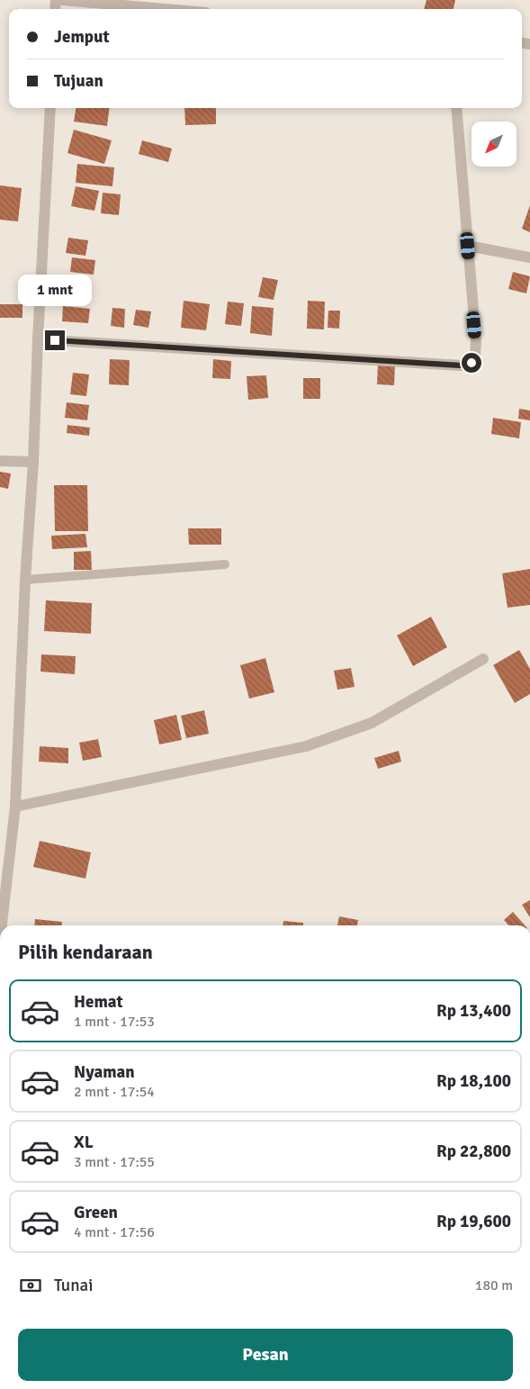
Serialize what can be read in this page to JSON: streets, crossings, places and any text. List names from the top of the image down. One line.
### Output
{"north":"bottom left","page":{"banner":["Jemput","Tujuan"],"bubble":"1 mnt","heading":"Pilih kendaraan","list":[{"name":"Hemat","note":"1 mnt · 17:53","value":"Rp 13,400"},{"name":"Nyaman","note":"2 mnt · 17:54","value":"Rp 18,100"},{"name":"XL","note":"3 mnt · 17:55","value":"Rp 22,800"},{"name":"Green","note":"4 mnt · 17:56","value":"Rp 19,600"}],"pay":["Tunai","180 m"],"buttons":"Pesan"}}
